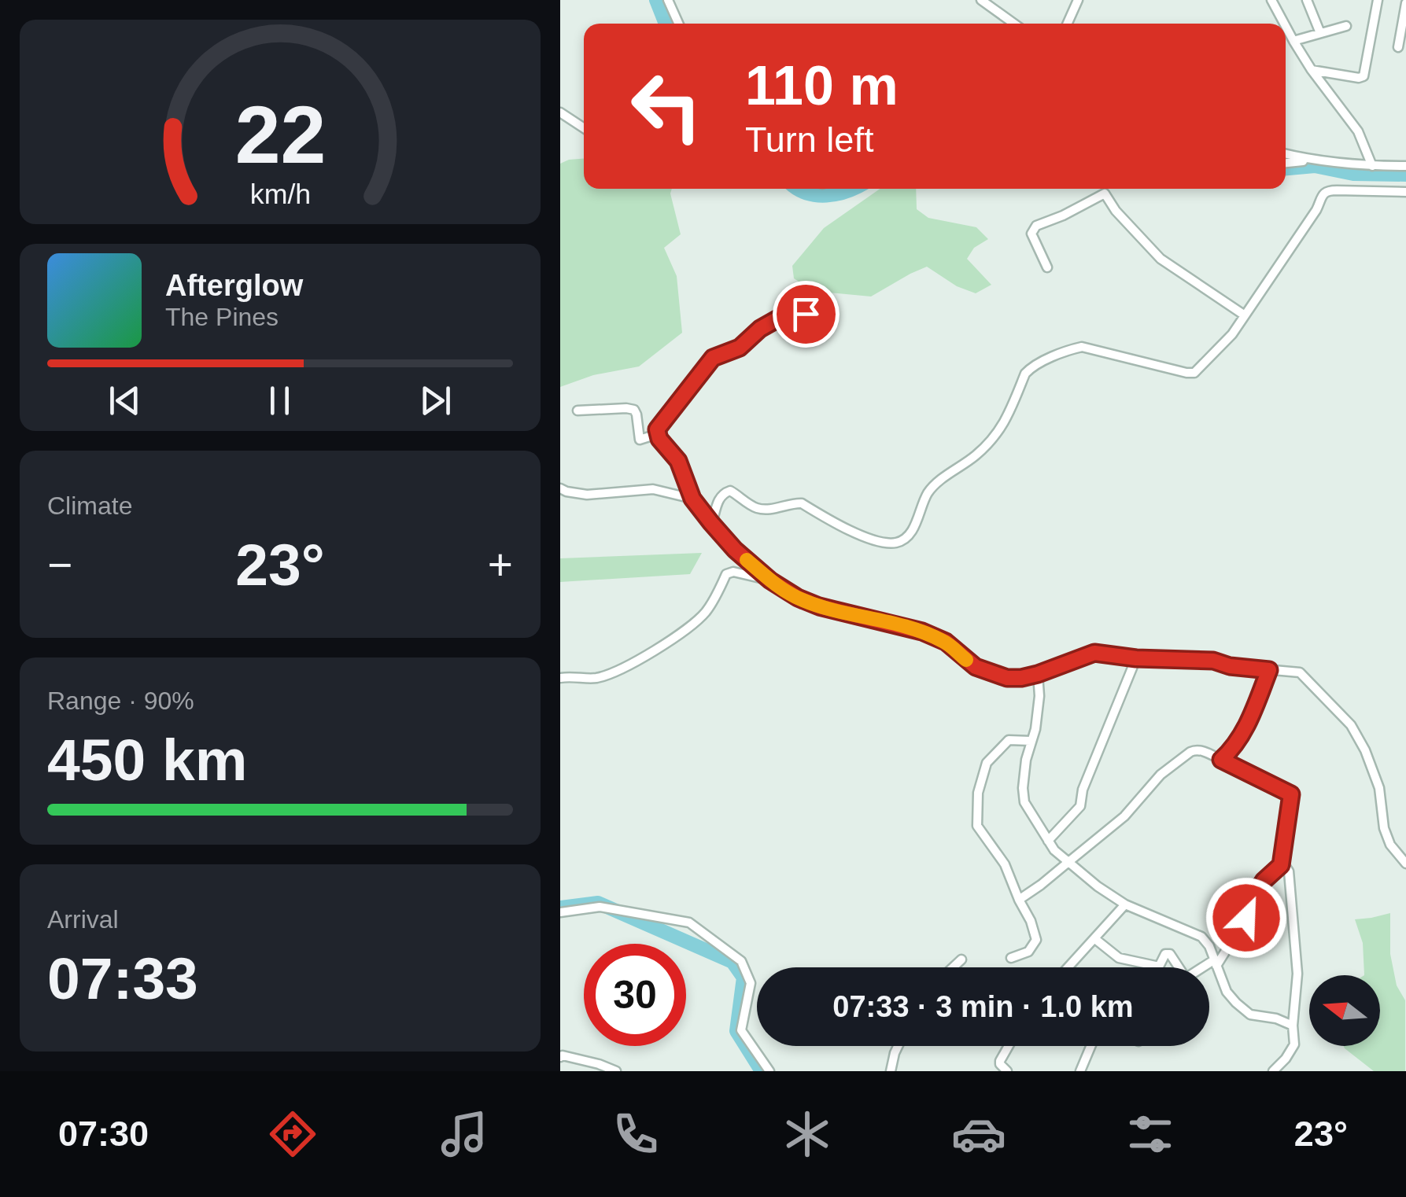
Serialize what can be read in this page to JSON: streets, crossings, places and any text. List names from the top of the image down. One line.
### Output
{"north":"left","page":{"turn":["110 m","Turn left"],"song":["Afterglow","The Pines"],"tile":["Climate",["Range · 90%","450 km"],["Arrival","07:33"]],"heat":["−","23°","+"],"limit":"30","trip":"07:33 · 3 min · 1.0 km","tabs":["07:30","23°"],"gauge":["22","km/h"]}}
